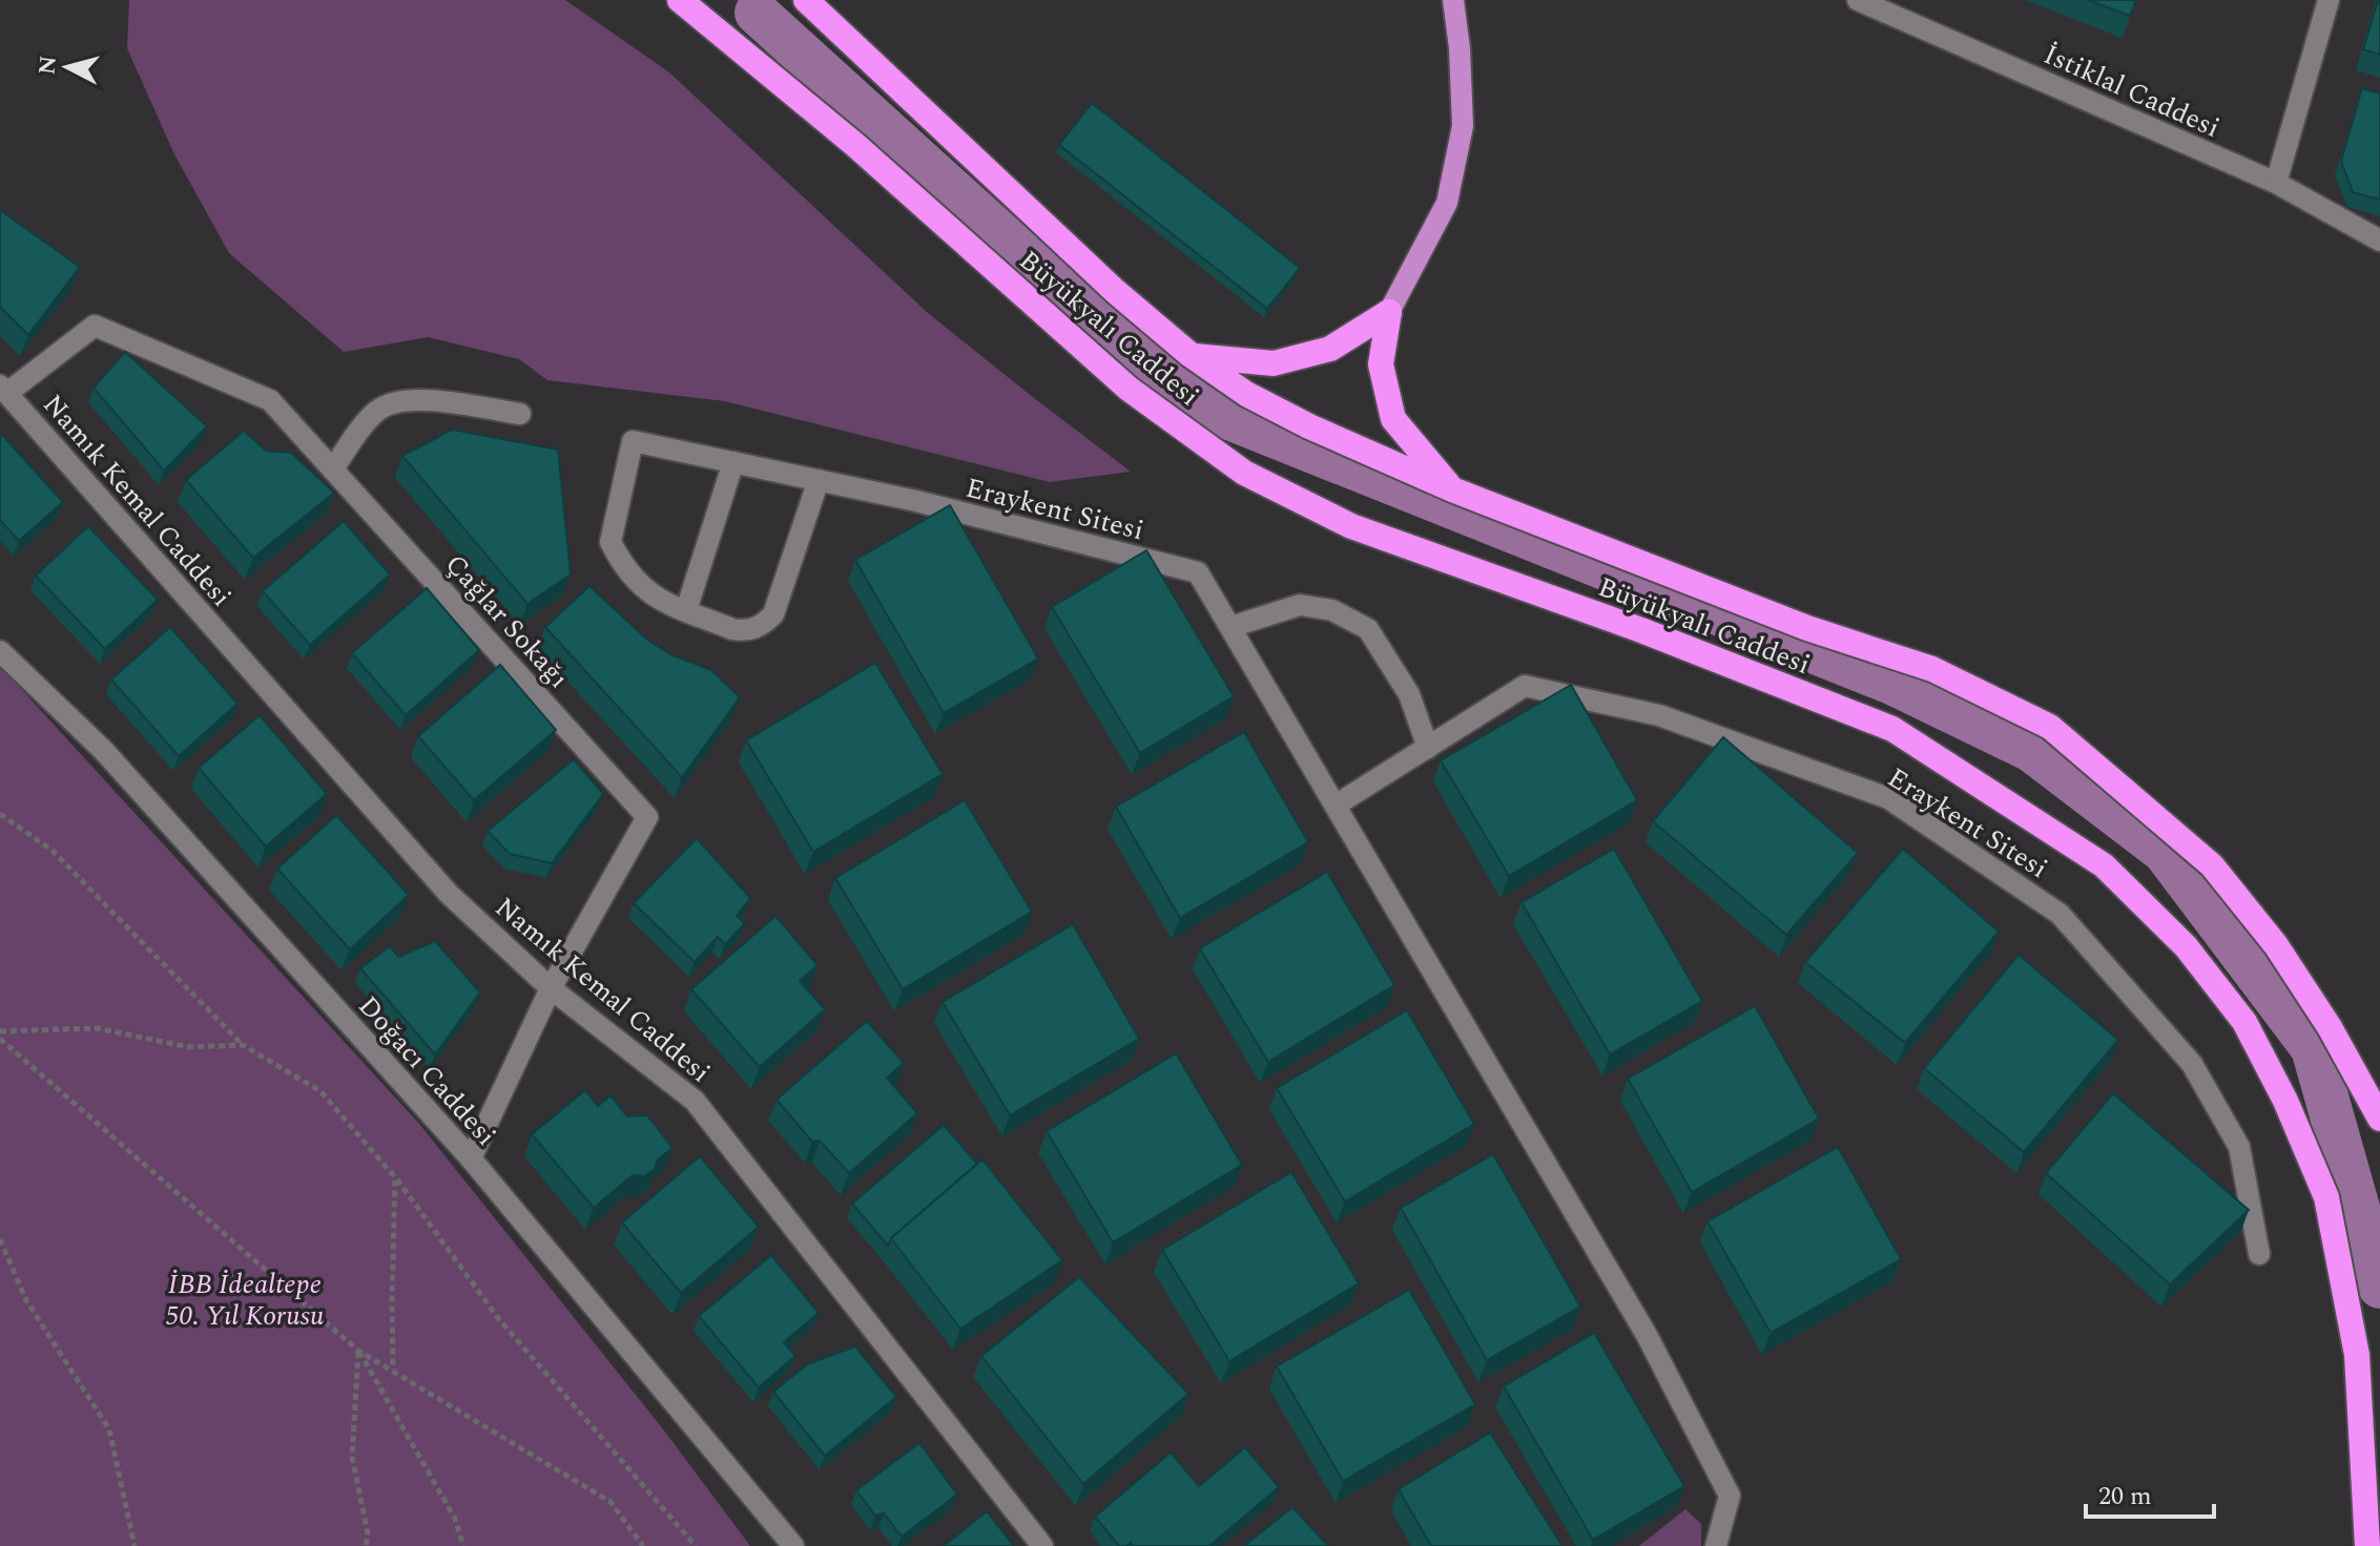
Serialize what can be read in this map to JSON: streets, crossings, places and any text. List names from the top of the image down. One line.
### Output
{"streets":{"highway":["Büyükyalı Caddesi"],"street":["İstiklal Caddesi","Namık Kemal Caddesi","Eraykent Sitesi","Çağlar Sokağı","Doğacı Caddesi"]},"crossings":[["Namık Kemal Caddesi","Çağlar Sokağı"],["Çağlar Sokağı","Doğacı Caddesi"]],"parks":["İBB İdealtepe 50. Yıl Korusu"],"scale_bar":"20 m","north":"left"}
